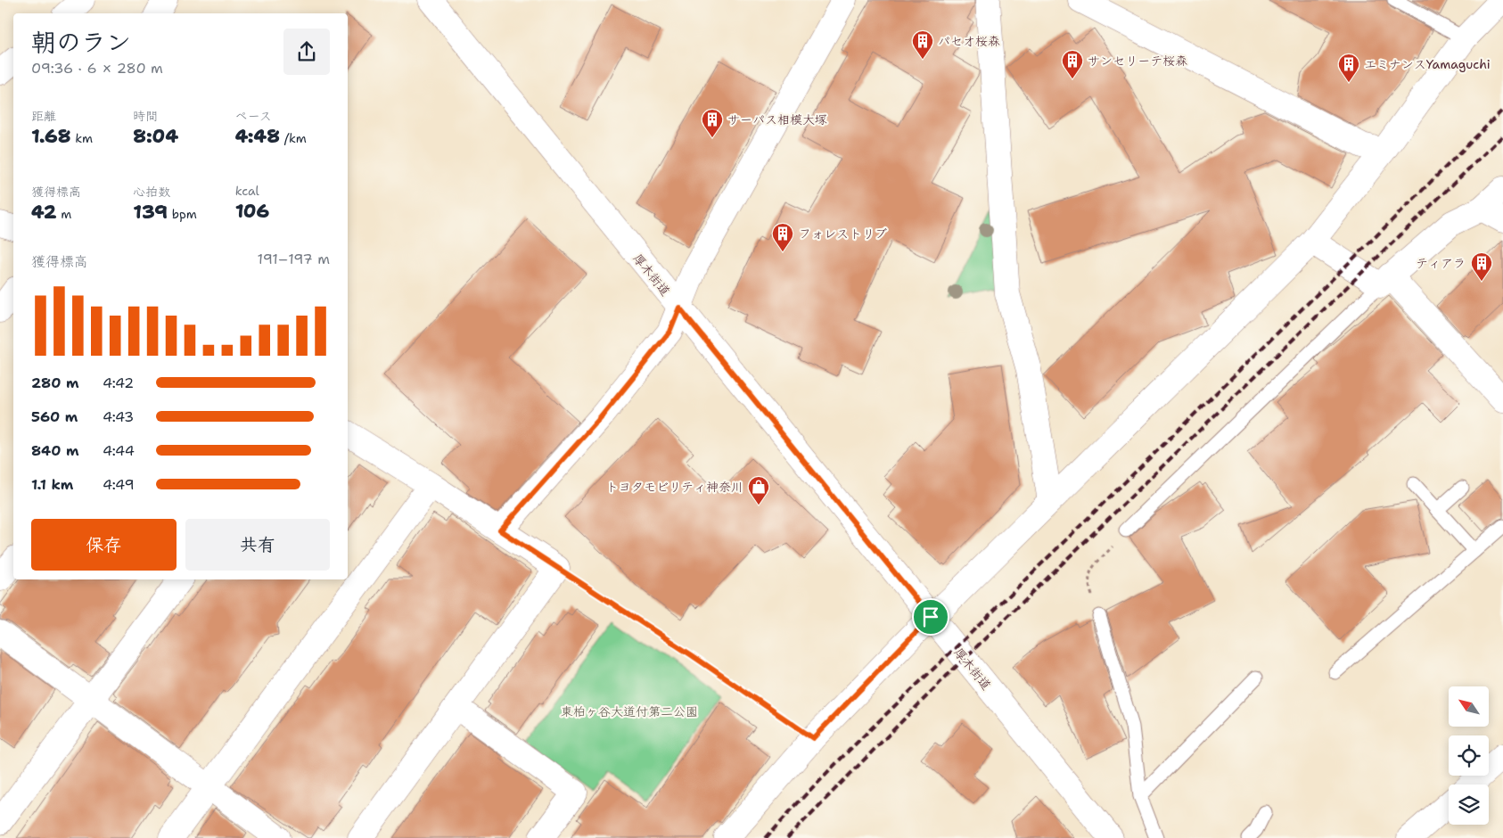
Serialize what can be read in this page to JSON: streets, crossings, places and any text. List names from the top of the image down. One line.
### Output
{"streets":{"street":["厚木街道"]},"parks":["東柏ヶ谷大道付第二公園"],"places":{"building":["パセオ桜森","サンセリーテ桜森","エミナンスYamaguchi","サーパス相模大塚","フォレストリブ","ティアラ"],"shop":["トヨタモビリティ神奈川"]},"north":"top left","page":{"heading":["朝のラン","09:36 · 6 × 280 m"],"stats":[["距離","1.68 km"],["時間","8:04"],["ペース","4:48 /km"],["獲得標高","42 m"],["心拍数","139 bpm"],["kcal","106"]],"chart":["獲得標高","191–197 m"],"list":[{"name":"280 m","note":"4:42"},{"name":"560 m","note":"4:43"},{"name":"840 m","note":"4:44"},{"name":"1.1 km","note":"4:49"}],"buttons":["保存","共有"]}}
